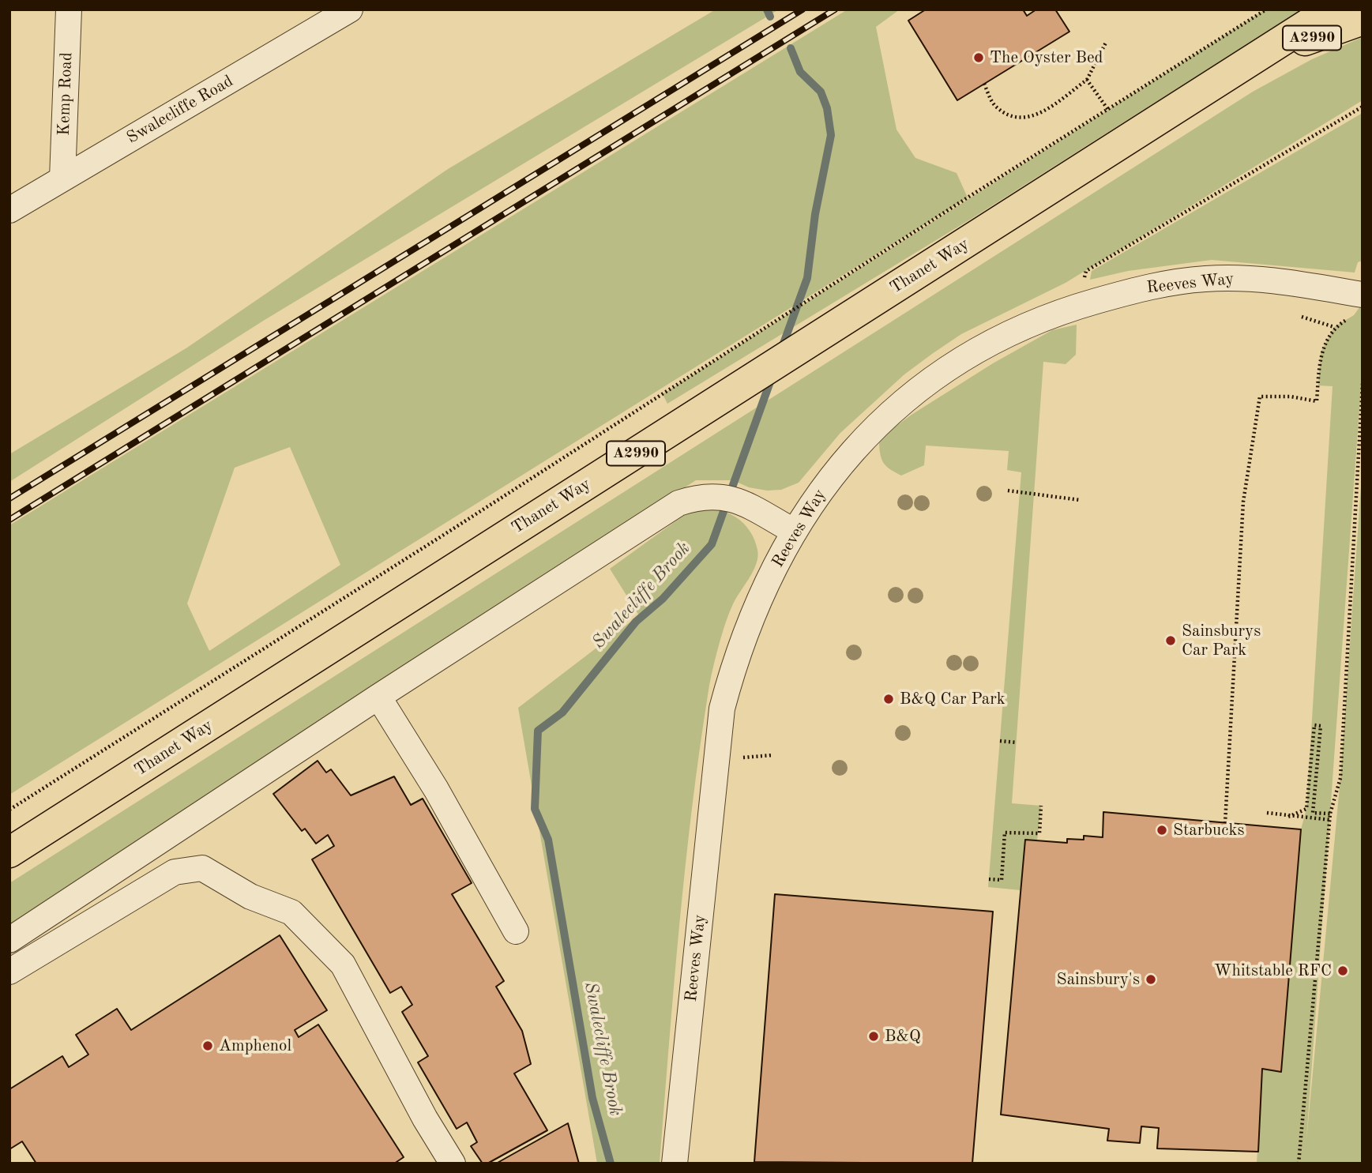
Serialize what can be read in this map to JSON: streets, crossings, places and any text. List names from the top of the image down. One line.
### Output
{"streets":{"main road":["A2990","Thanet Way"],"street":["Kemp Road","Swalecliffe Road","Reeves Way"]},"crossings":[["Kemp Road","Swalecliffe Road"]],"water":["Swalecliffe Brook"],"places":["The Oyster Bed","Sainsburys Car Park","B&Q Car Park","Starbucks","Whitstable RFC","Sainsbury's","B&Q","Amphenol"]}
